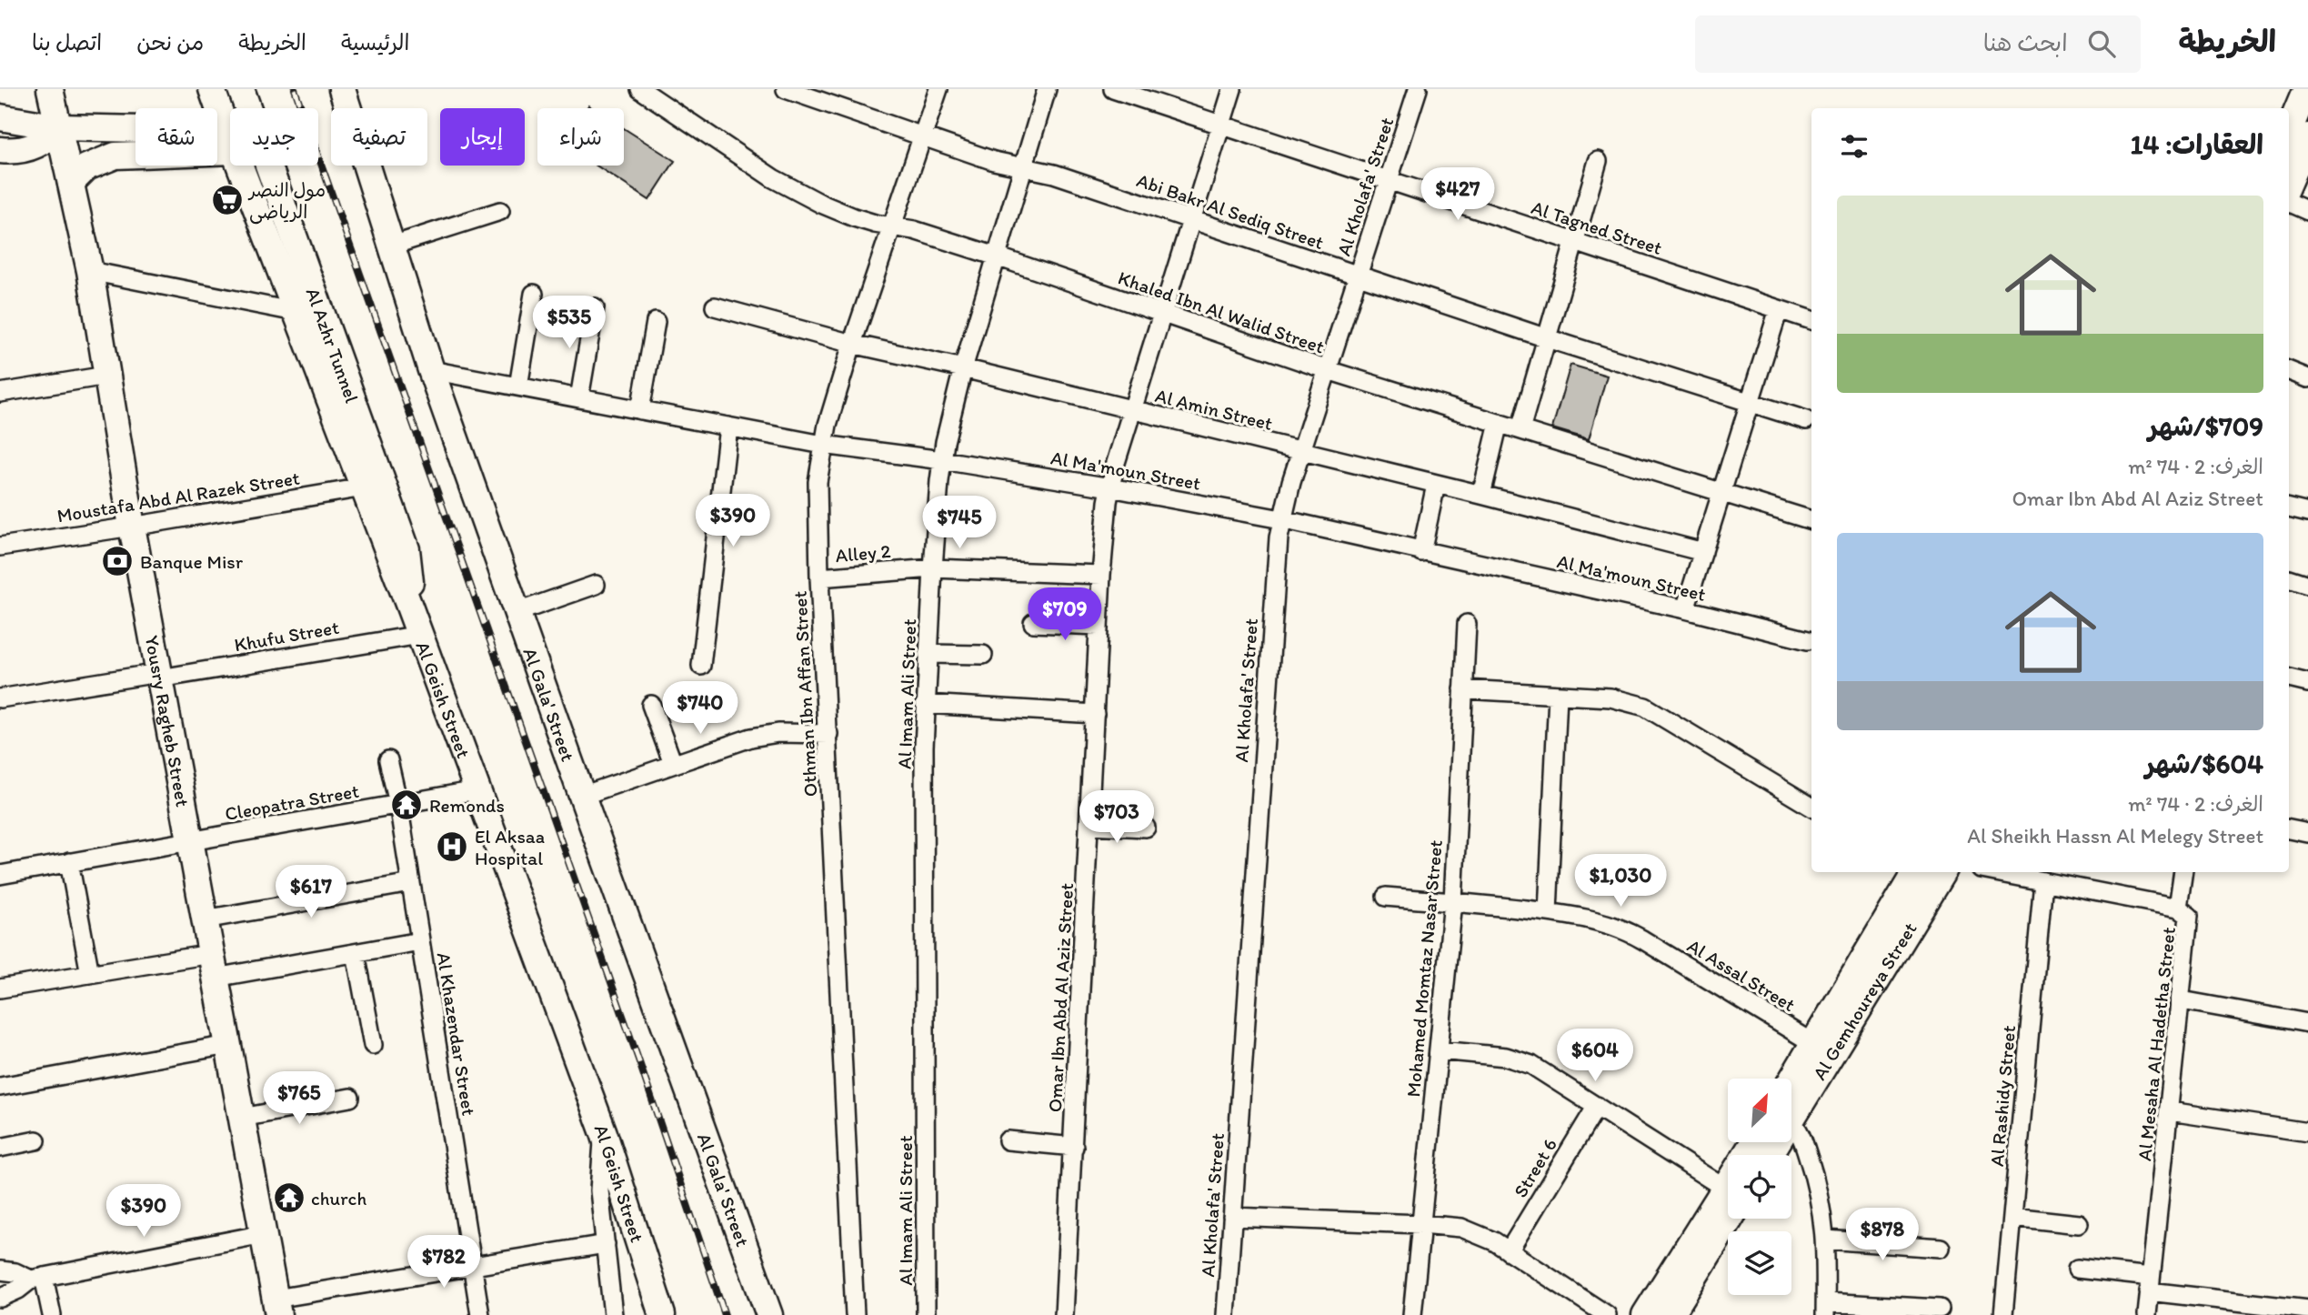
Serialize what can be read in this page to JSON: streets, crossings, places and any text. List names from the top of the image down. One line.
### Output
{"streets":{"street":["Al Kholafa' Street","Abi Bakr Al Sediq Street","Al Tagned Street","Khaled Ibn Al Walid Street","Al Azhr Tunnel","Al Amin Street","Al Ma'moun Street","Moustafa Abd Al Razek Street","Alley 2","Khufu Street","Othman Ibn Affan Street","Al Imam Ali Street","Al Geish Street","Al Gala' Street","Yousry Ragheb Street","Cleopatra Street","Mohamed Momtaz Nasar Street","Al Assal Street","Omar Ibn Abd Al Aziz Street","Al Gemhoureya Street","Al Khazendar Street","Al Mesaha Al Hadetha Street","Al Rashidy Street","Street 6"]},"crossings":[["Al Kholafa' Street","Abi Bakr Al Sediq Street"],["Al Kholafa' Street","Al Tagned Street"],["Al Kholafa' Street","Khaled Ibn Al Walid Street"],["Al Kholafa' Street","Al Amin Street"],["Al Kholafa' Street","Al Ma'moun Street"],["Abi Bakr Al Sediq Street","Othman Ibn Affan Street"],["Abi Bakr Al Sediq Street","Al Imam Ali Street"],["Abi Bakr Al Sediq Street","Omar Ibn Abd Al Aziz Street"],["Al Tagned Street","Omar Ibn Abd Al Aziz Street"],["Khaled Ibn Al Walid Street","Othman Ibn Affan Street"],["Khaled Ibn Al Walid Street","Al Imam Ali Street"],["Khaled Ibn Al Walid Street","Omar Ibn Abd Al Aziz Street"],["Al Azhr Tunnel","Al Geish Street"],["Al Amin Street","Othman Ibn Affan Street"],["Al Amin Street","Al Imam Ali Street"],["Al Amin Street","Omar Ibn Abd Al Aziz Street"],["Al Ma'moun Street","Othman Ibn Affan Street"],["Al Ma'moun Street","Al Imam Ali Street"],["Al Ma'moun Street","Al Gala' Street"],["Al Ma'moun Street","Omar Ibn Abd Al Aziz Street"],["Moustafa Abd Al Razek Street","Al Geish Street"],["Moustafa Abd Al Razek Street","Yousry Ragheb Street"],["Alley 2","Othman Ibn Affan Street"],["Alley 2","Al Imam Ali Street"],["Alley 2","Omar Ibn Abd Al Aziz Street"],["Khufu Street","Al Geish Street"],["Khufu Street","Yousry Ragheb Street"],["Al Geish Street","Cleopatra Street"],["Yousry Ragheb Street","Cleopatra Street"],["Cleopatra Street","Al Khazendar Street"],["Mohamed Momtaz Nasar Street","Al Assal Street"],["Al Assal Street","Al Gemhoureya Street"],["Al Mesaha Al Hadetha Street","Al Rashidy Street"]],"places":{"supermarket":["مول النصر الرياضى"],"bank":["Banque Misr"],"temple":["Remonds","church"],"hospital":["El Aksaa Hospital"]},"north":"top right","page":{"header":"الخريطة","search":"ابحث هنا","nav":["الرئيسية","الخريطة","من نحن","اتصل بنا"],"chip":["شراء","إيجار","تصفية","جديد","شقة"],"heading":"العقارات: 14","price":["$427","$535","$390","$745","$709","$740","$703","$1,030","$617","$604","$765","$390","$878","$782"],"list":[{"name":"$709/شهر","note":"الغرف: 2 · 74 m² · Omar Ibn Abd Al Aziz Street"},{"name":"$604/شهر","note":"الغرف: 2 · 74 m² · Al Sheikh Hassn Al Melegy Street"}]}}
